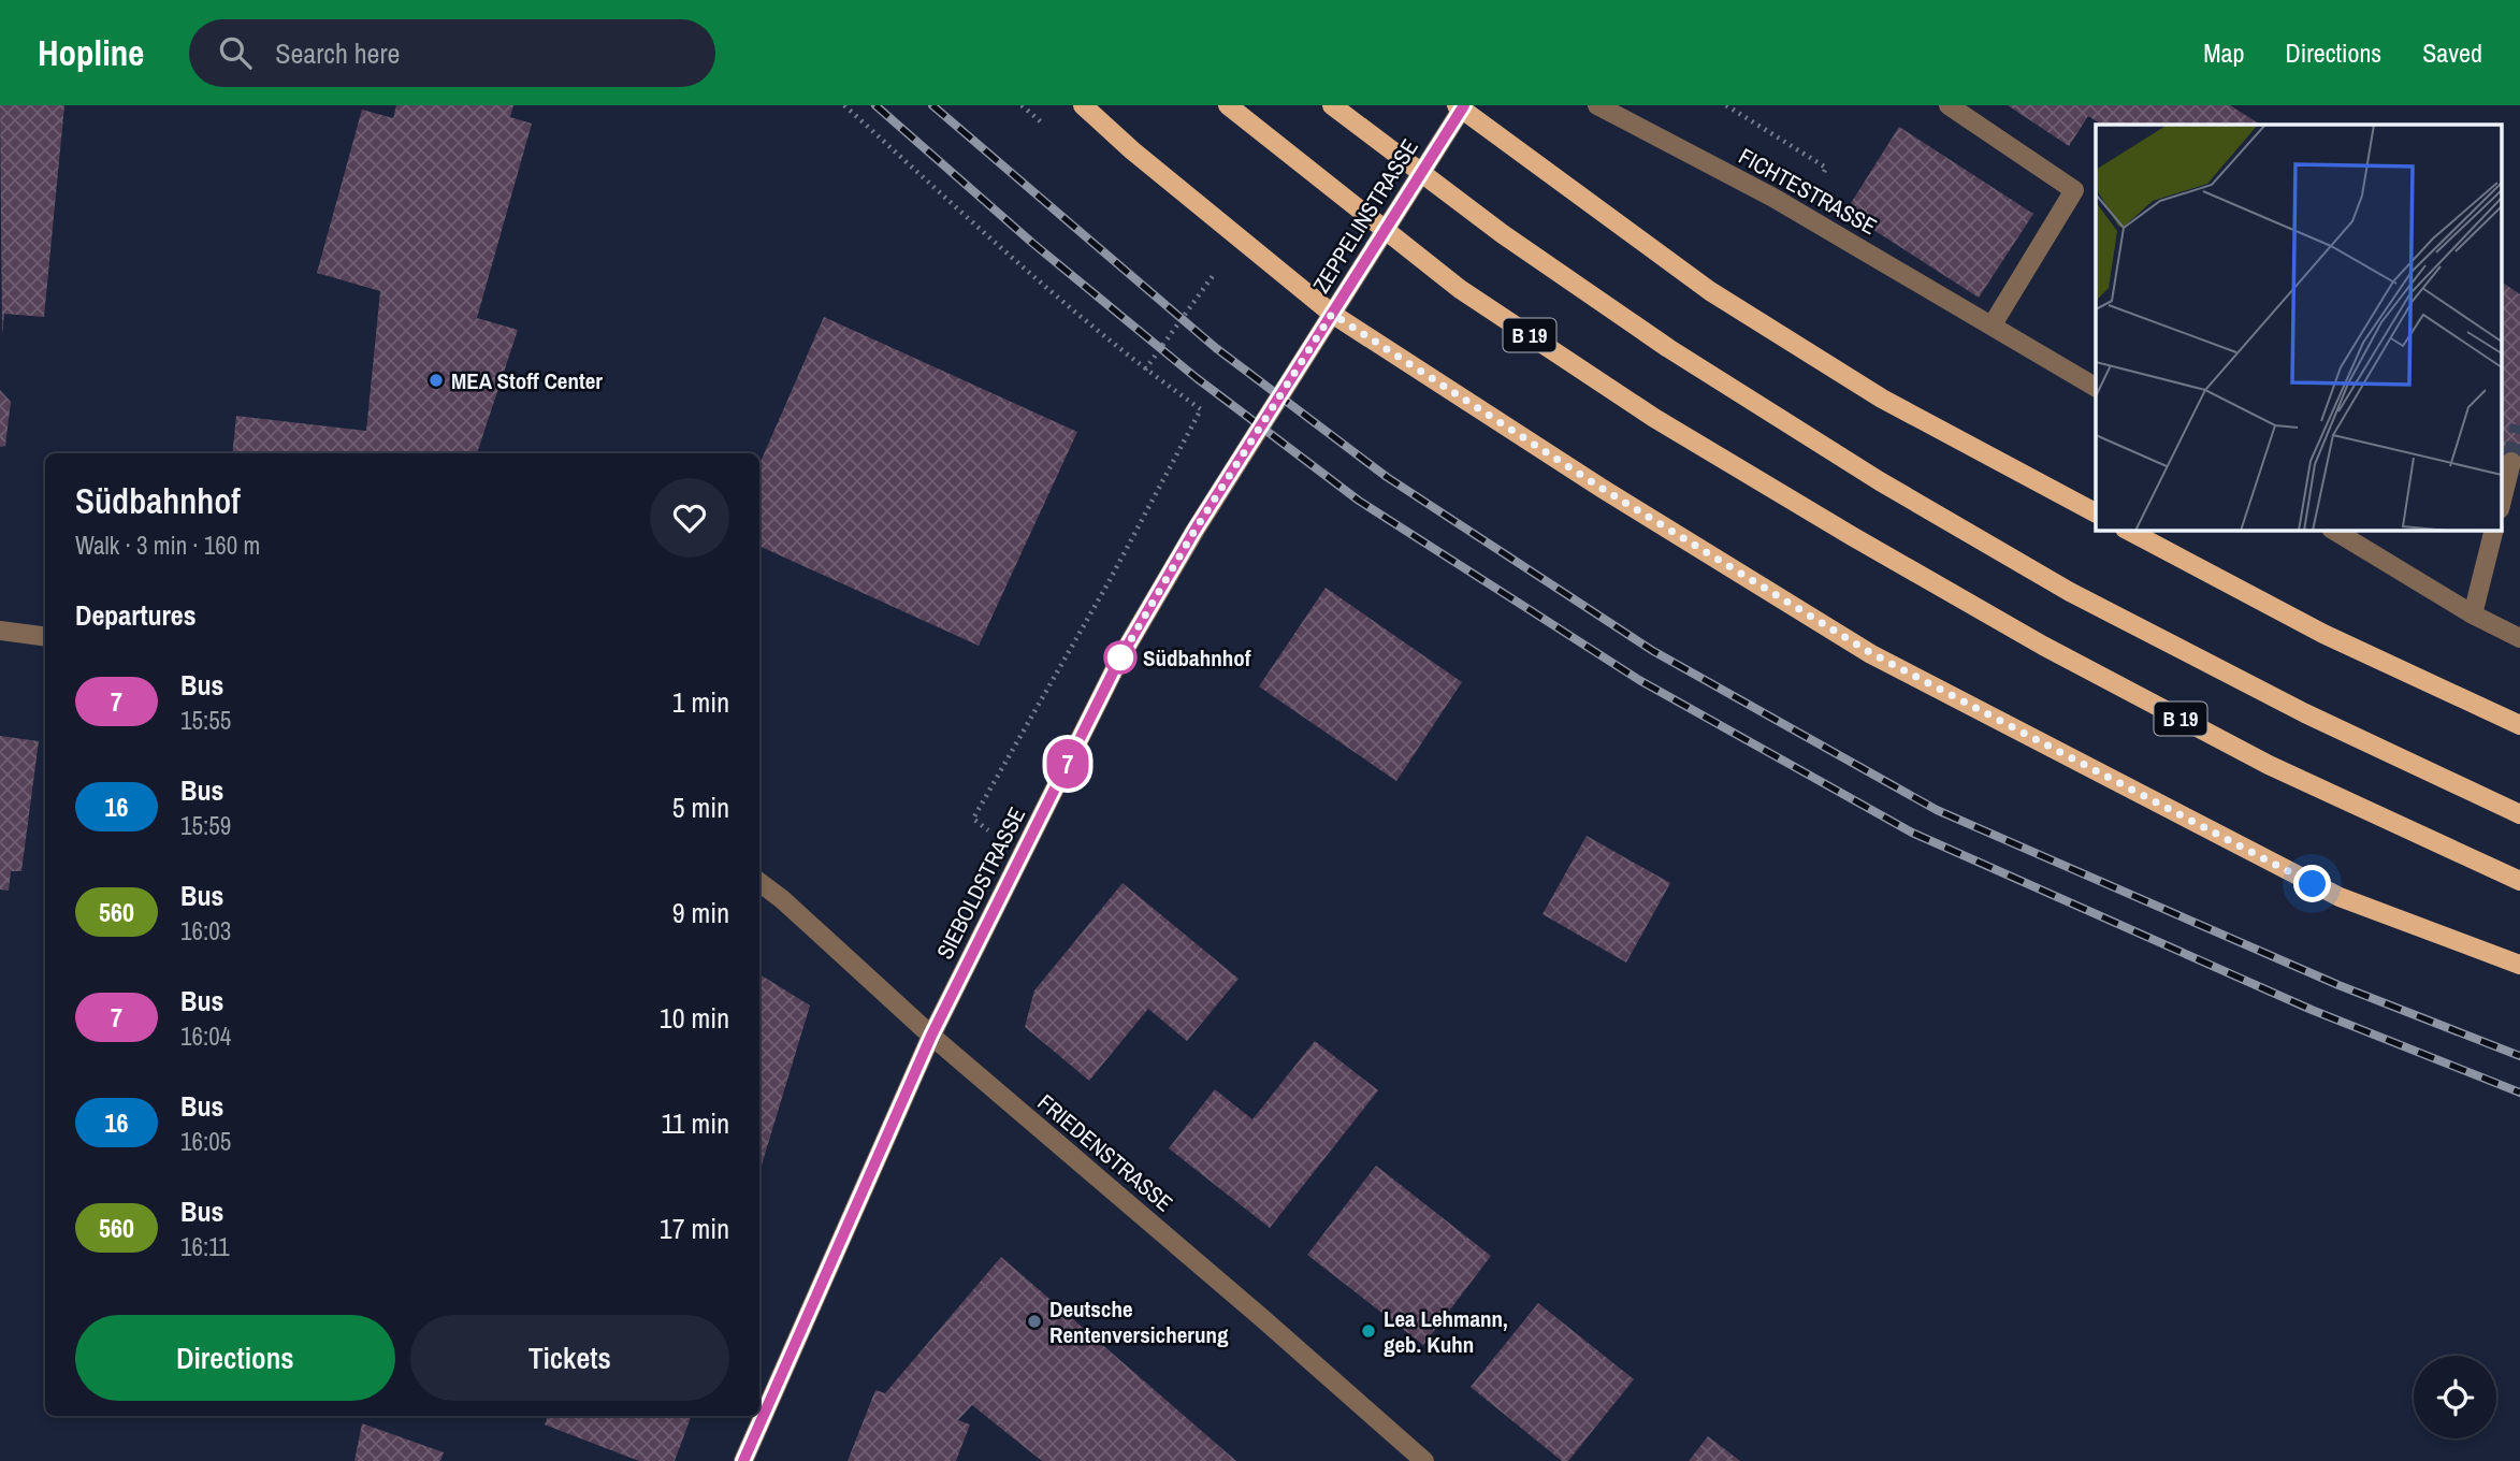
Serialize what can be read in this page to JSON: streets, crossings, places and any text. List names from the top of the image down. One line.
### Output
{"streets":{"main road":["B 19"],"street":["FICHTESTRASSE","ZEPPELINSTRASSE","SIEBOLDSTRASSE","FRIEDENSTRASSE"]},"crossings":[["ZEPPELINSTRASSE","SIEBOLDSTRASSE"],["SIEBOLDSTRASSE","FRIEDENSTRASSE"]],"places":["MEA Stoff Center","Südbahnhof","Deutsche Rentenversicherung","Lea Lehmann, geb. Kuhn"],"lines":["bus line 7"],"page":{"header":"Hopline","search":"Search here","nav":["Map","Directions","Saved"],"on_map":"7","heading":[["Südbahnhof","Walk · 3 min · 160 m"],"Departures"],"list":[{"mark":"7","name":"Bus","note":"15:55","value":"1 min"},{"mark":"16","name":"Bus","note":"15:59","value":"5 min"},{"mark":"560","name":"Bus","note":"16:03","value":"9 min"},{"mark":"7","name":"Bus","note":"16:04","value":"10 min"},{"mark":"16","name":"Bus","note":"16:05","value":"11 min"},{"mark":"560","name":"Bus","note":"16:11","value":"17 min"}],"buttons":["Directions","Tickets"]}}
